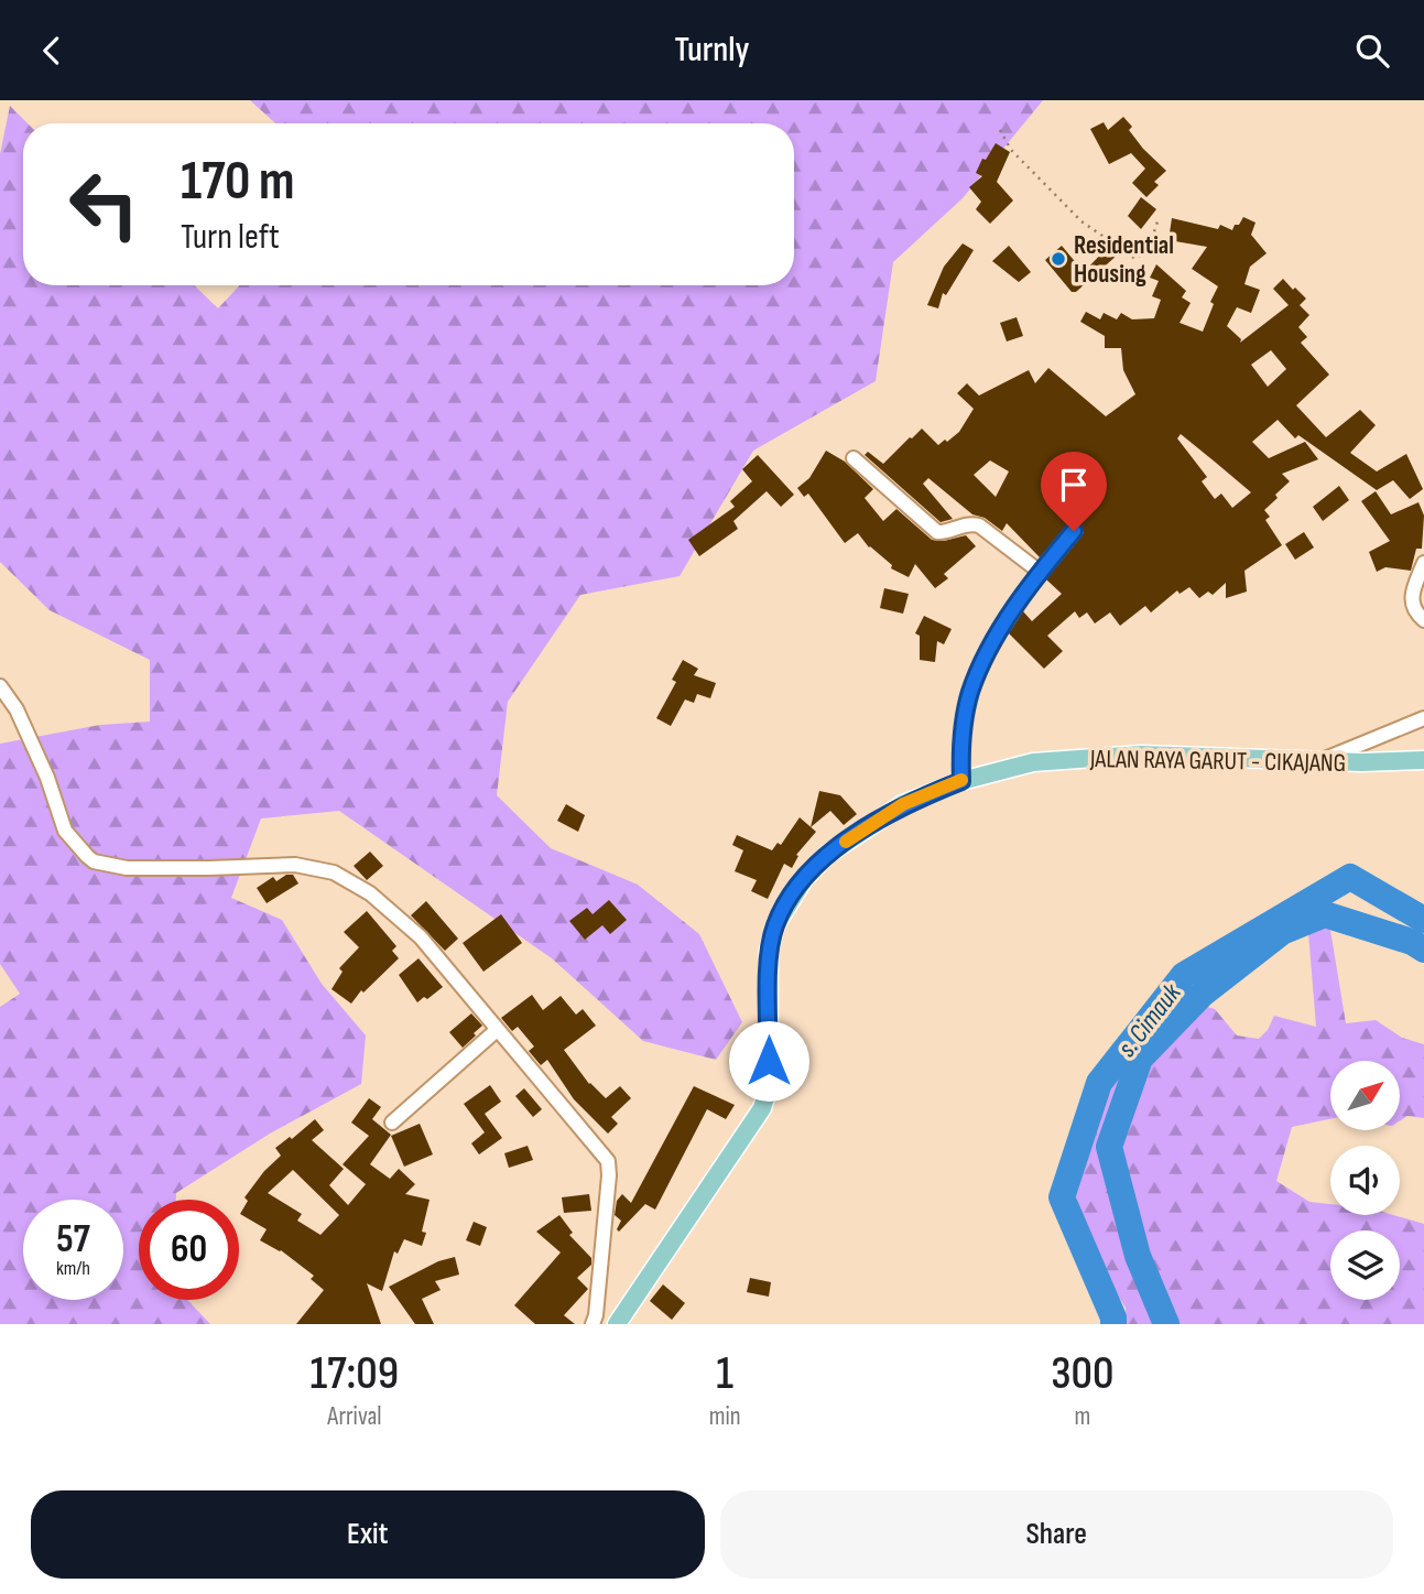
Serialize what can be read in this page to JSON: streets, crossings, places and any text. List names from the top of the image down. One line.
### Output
{"streets":{"main road":["JALAN RAYA GARUT - CIKAJANG"]},"water":["s. Cimauk"],"places":["Residential Housing"],"north":"top right","page":{"header":"Turnly","turn":["170 m","Turn left"],"speed":"57 km/h","limit":"60","eta":["17:09","Arrival","1","min","300","m"],"buttons":["Exit","Share"]}}
